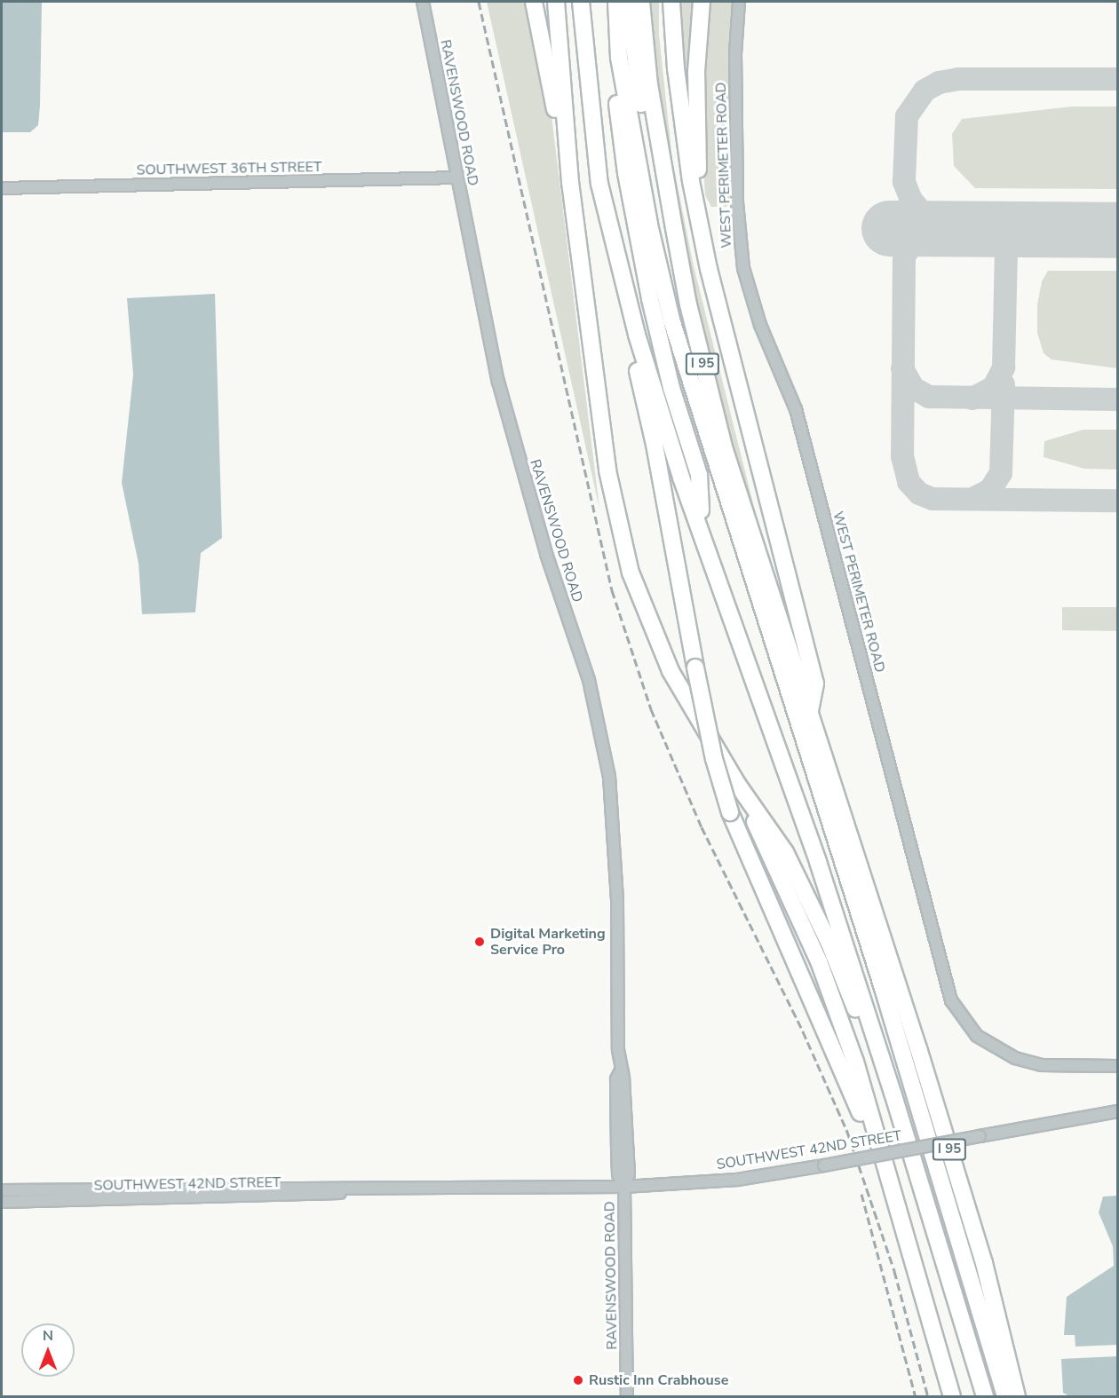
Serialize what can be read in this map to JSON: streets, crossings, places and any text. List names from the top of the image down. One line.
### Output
{"streets":{"highway":["I 95"],"street":["RAVENSWOOD ROAD","WEST PERIMETER ROAD","SOUTHWEST 36TH STREET","SOUTHWEST 42ND STREET"]},"crossings":[["RAVENSWOOD ROAD","SOUTHWEST 36TH STREET"],["RAVENSWOOD ROAD","SOUTHWEST 42ND STREET"]],"places":["Digital Marketing Service Pro","Rustic Inn Crabhouse"],"north":"top"}
